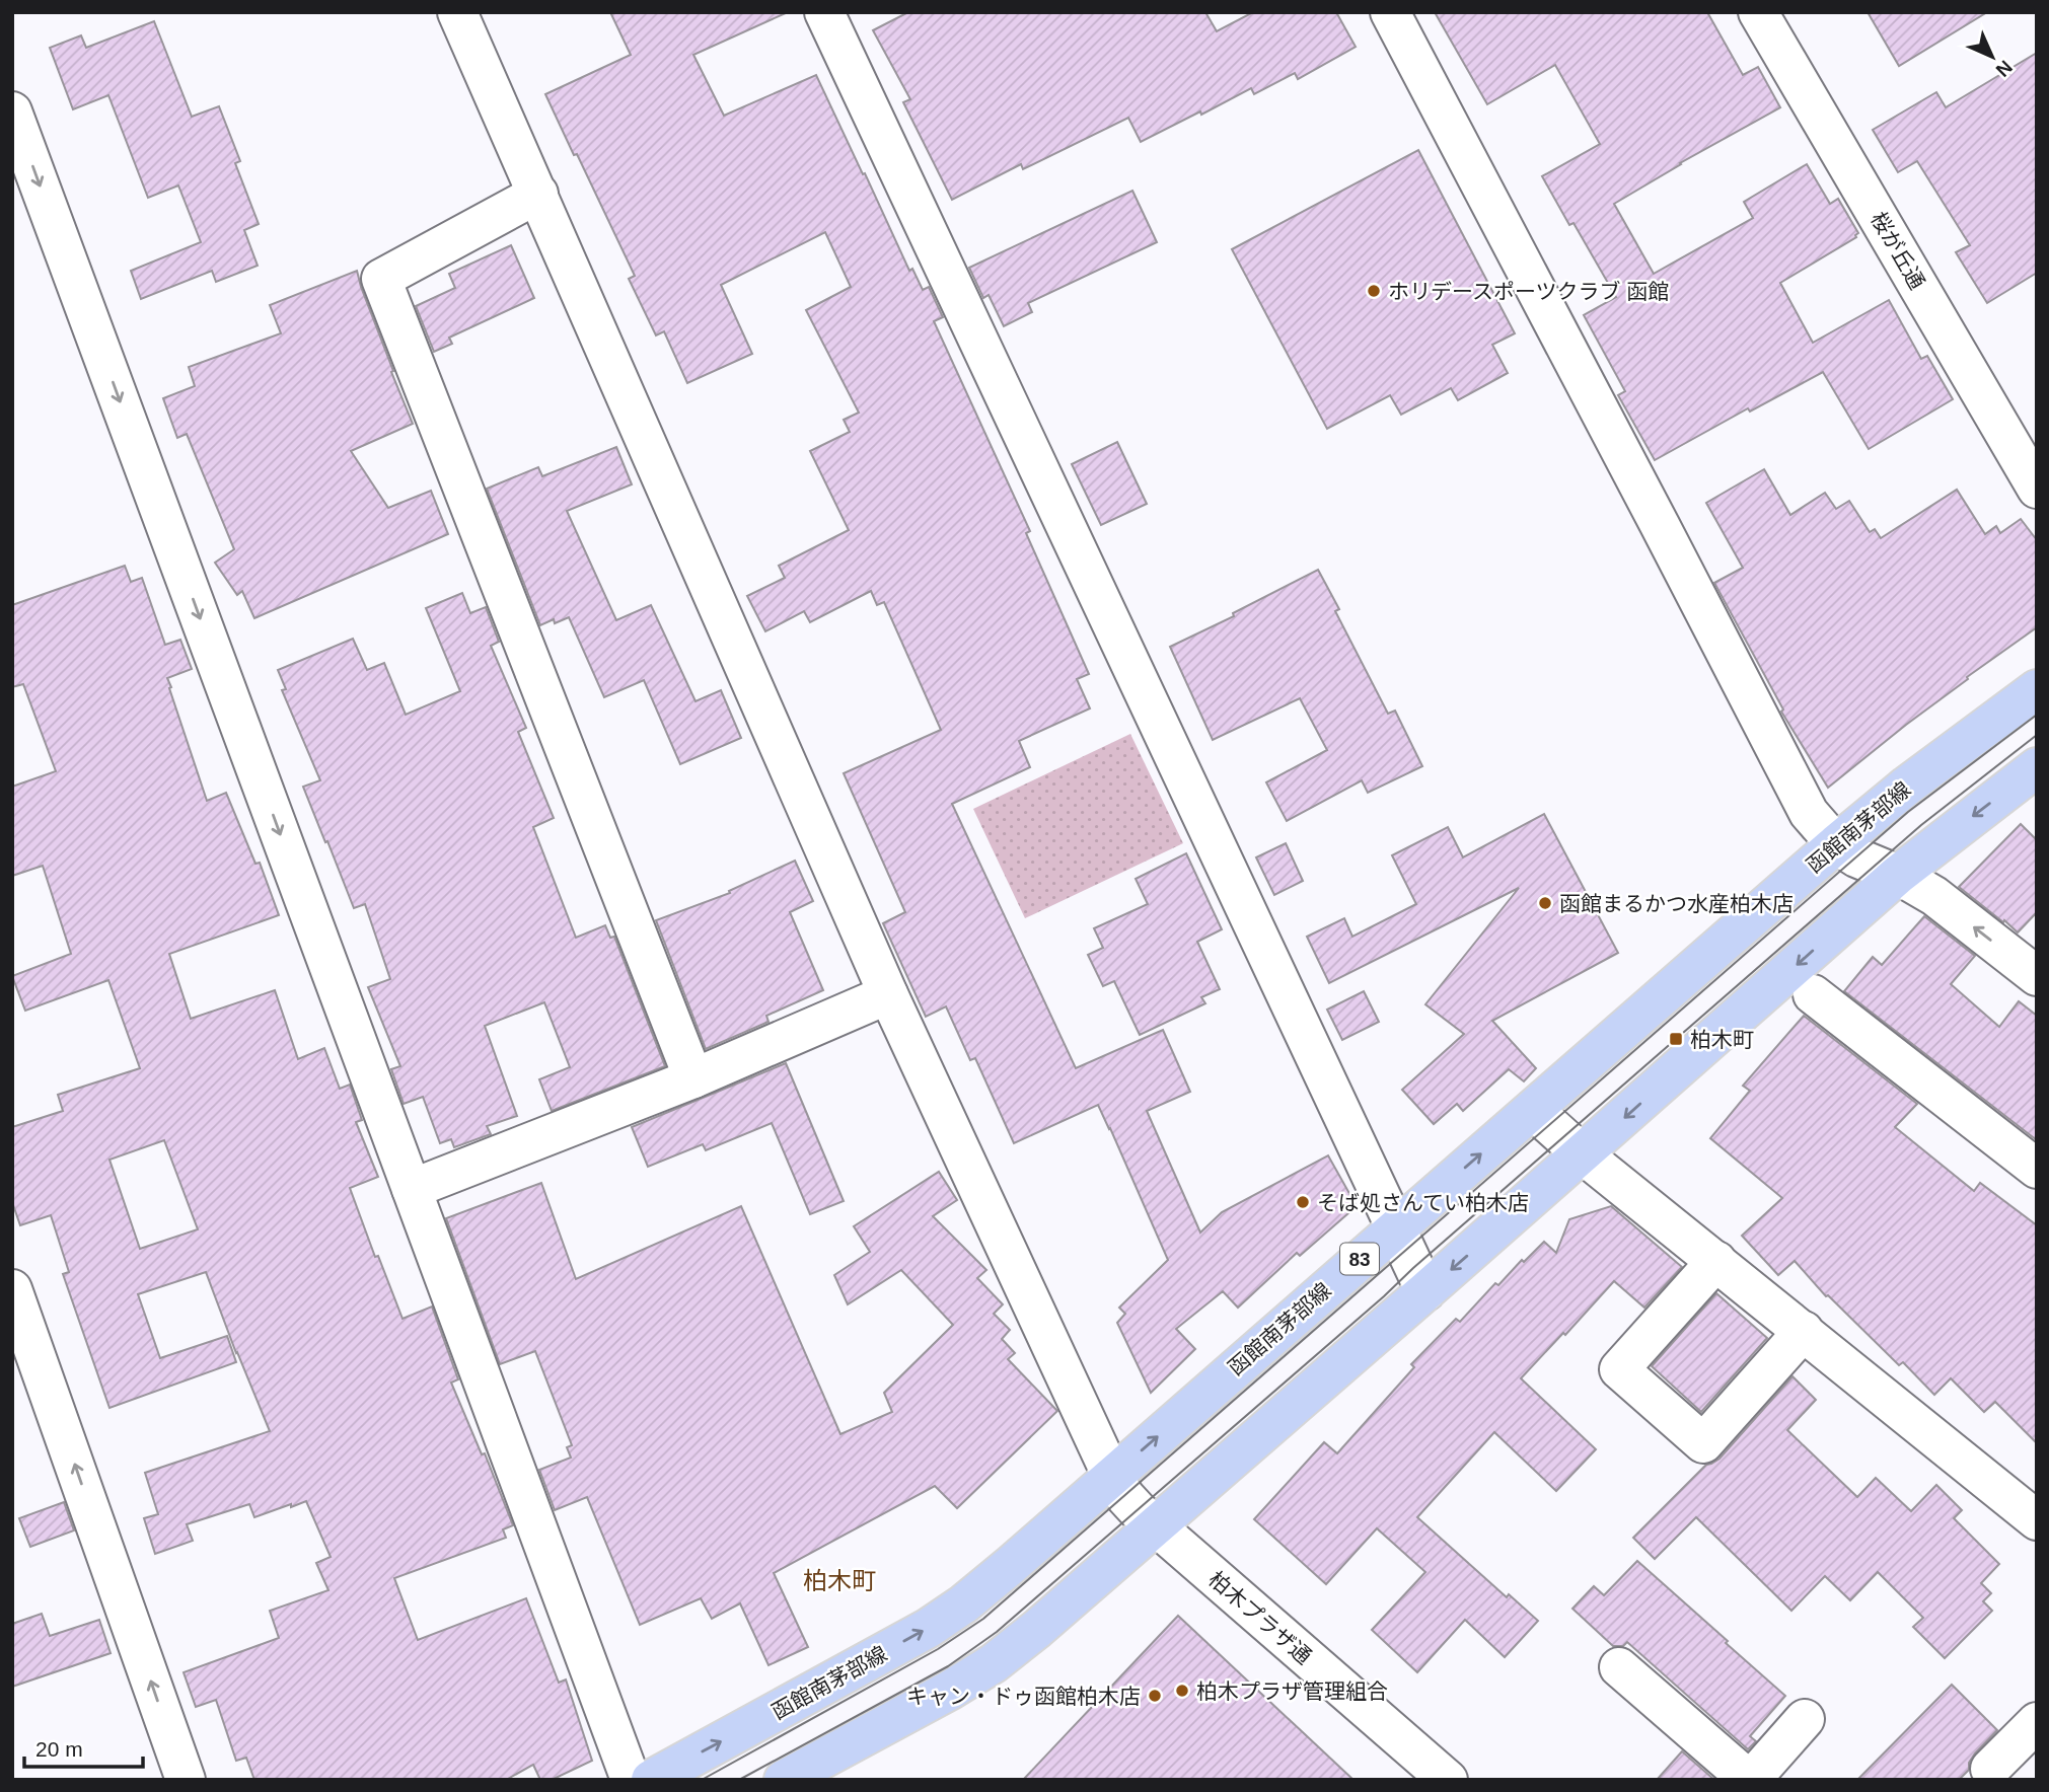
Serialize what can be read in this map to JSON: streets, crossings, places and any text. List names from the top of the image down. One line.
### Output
{"streets":{"main road":["函館南茅部線","83"],"street":["桜が丘通","柏木プラザ通"]},"crossings":[["函館南茅部線","柏木プラザ通"]],"districts":["柏木町"],"places":{"other":["ホリデースポーツクラブ 函館","函館まるかつ水産柏木店","そば処さんてい柏木店","柏木プラザ管理組合","キャン・ドゥ函館柏木店"],"transit":["柏木町"]},"scale_bar":"20 m","north":"bottom right"}
